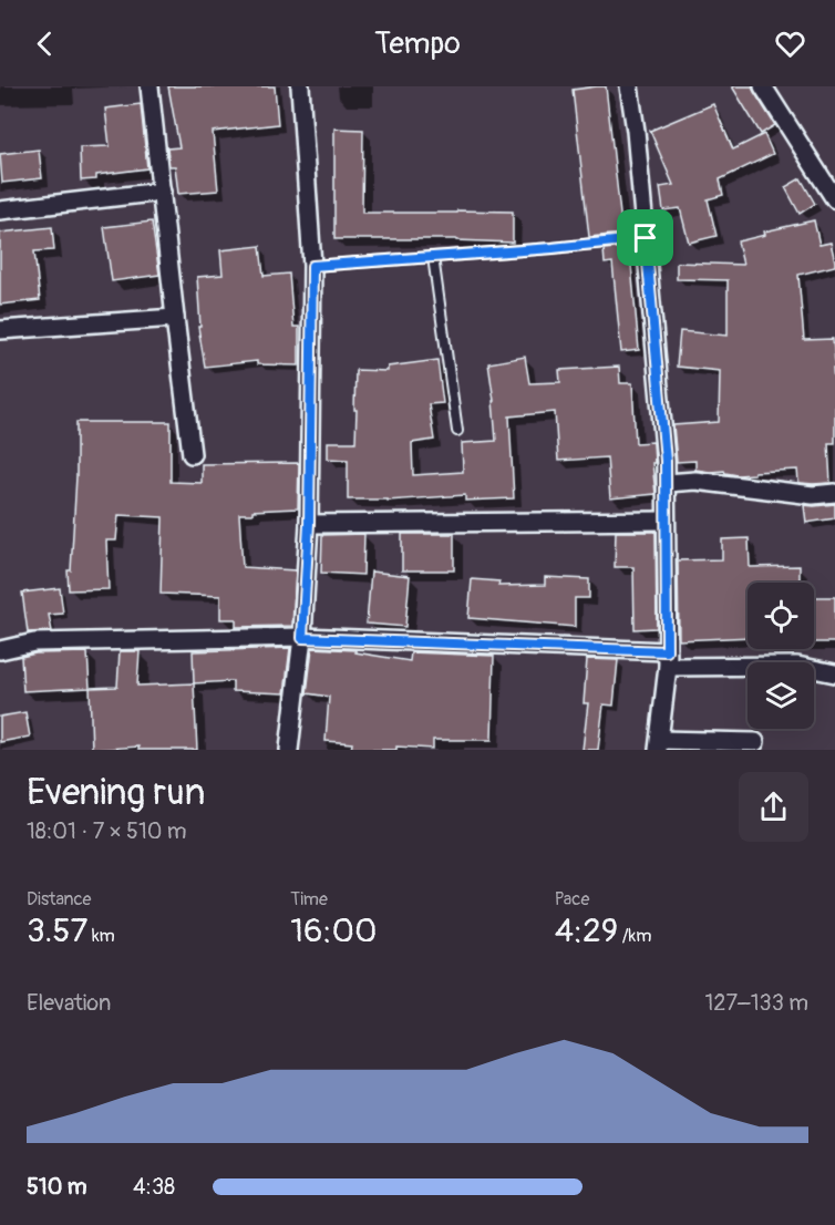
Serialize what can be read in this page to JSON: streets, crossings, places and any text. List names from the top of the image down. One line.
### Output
{"page":{"header":"Tempo","heading":["Evening run","18:01 · 7 × 510 m"],"stats":[["Distance","3.57 km"],["Time","16:00"],["Pace","4:29 /km"]],"chart":["Elevation","127–133 m"],"list":[{"name":"510 m","note":"4:38"}]}}
